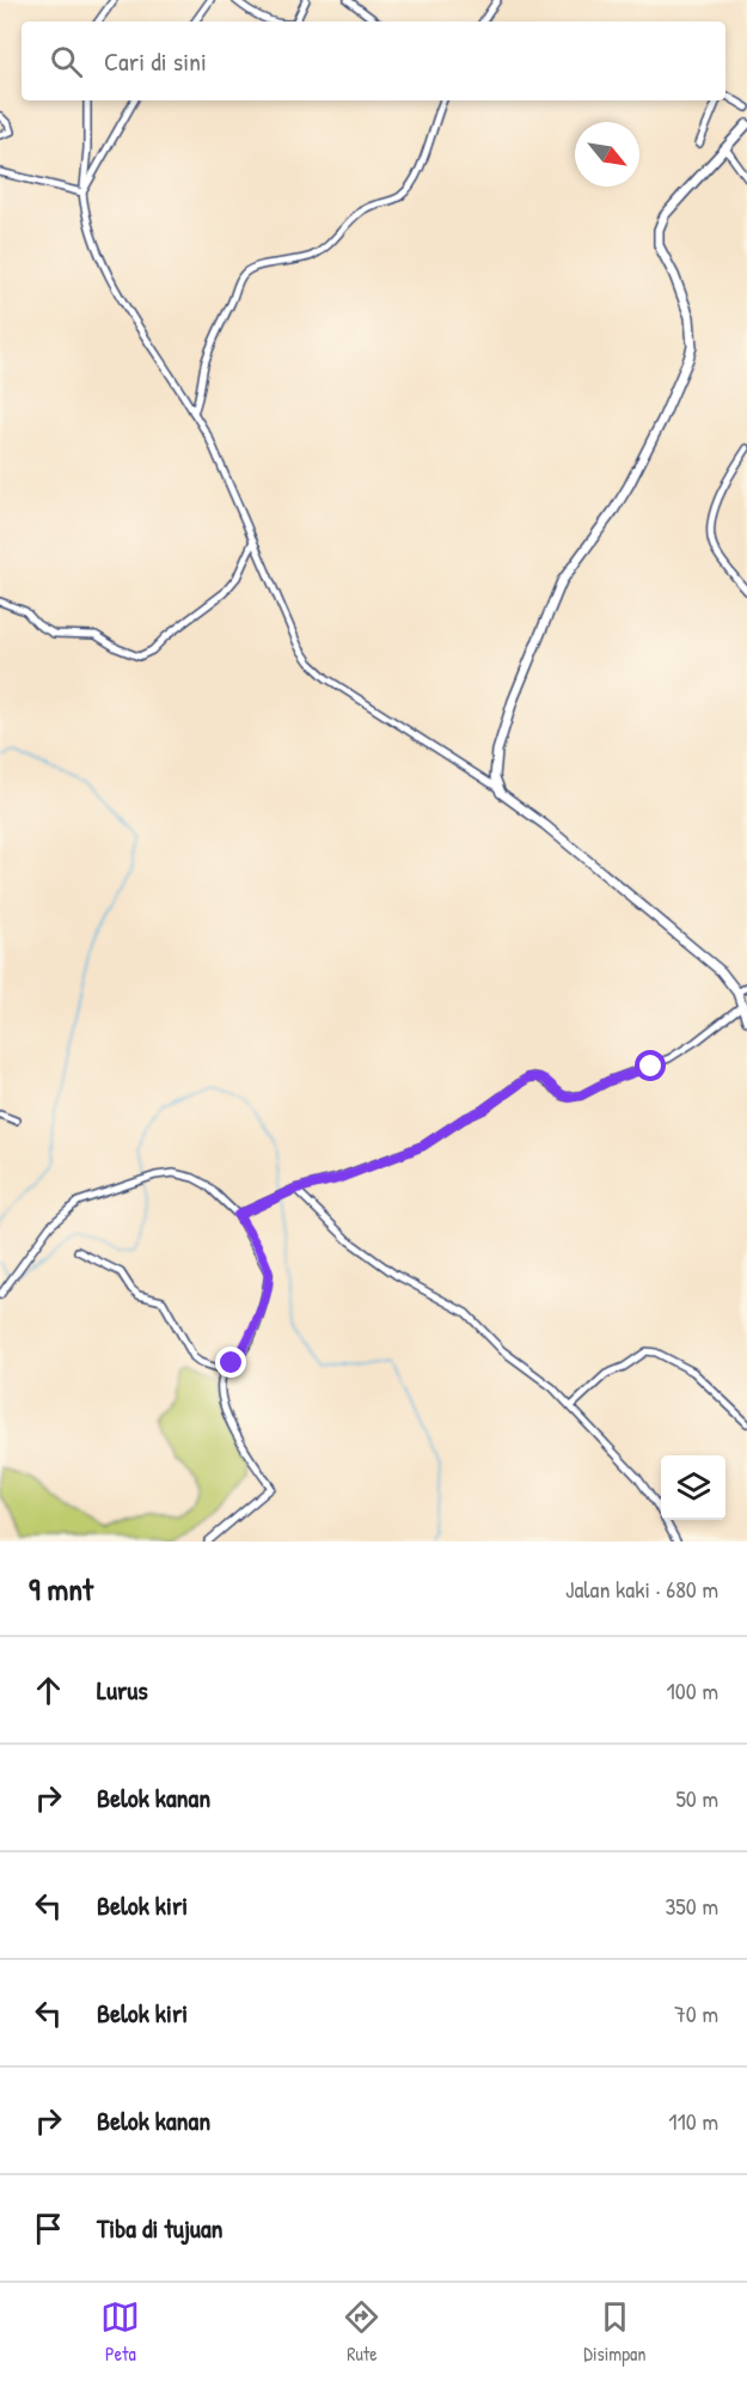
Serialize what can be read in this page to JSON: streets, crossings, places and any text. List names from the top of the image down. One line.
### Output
{"north":"bottom right","page":{"search":"Cari di sini","heading":["9 mnt","Jalan kaki · 680 m"],"list":[["Lurus","100 m"],["Belok kanan","50 m"],["Belok kiri","350 m"],["Belok kiri","70 m"],["Belok kanan","110 m"],"Tiba di tujuan"],"nav":["Peta","Rute","Disimpan"]}}
